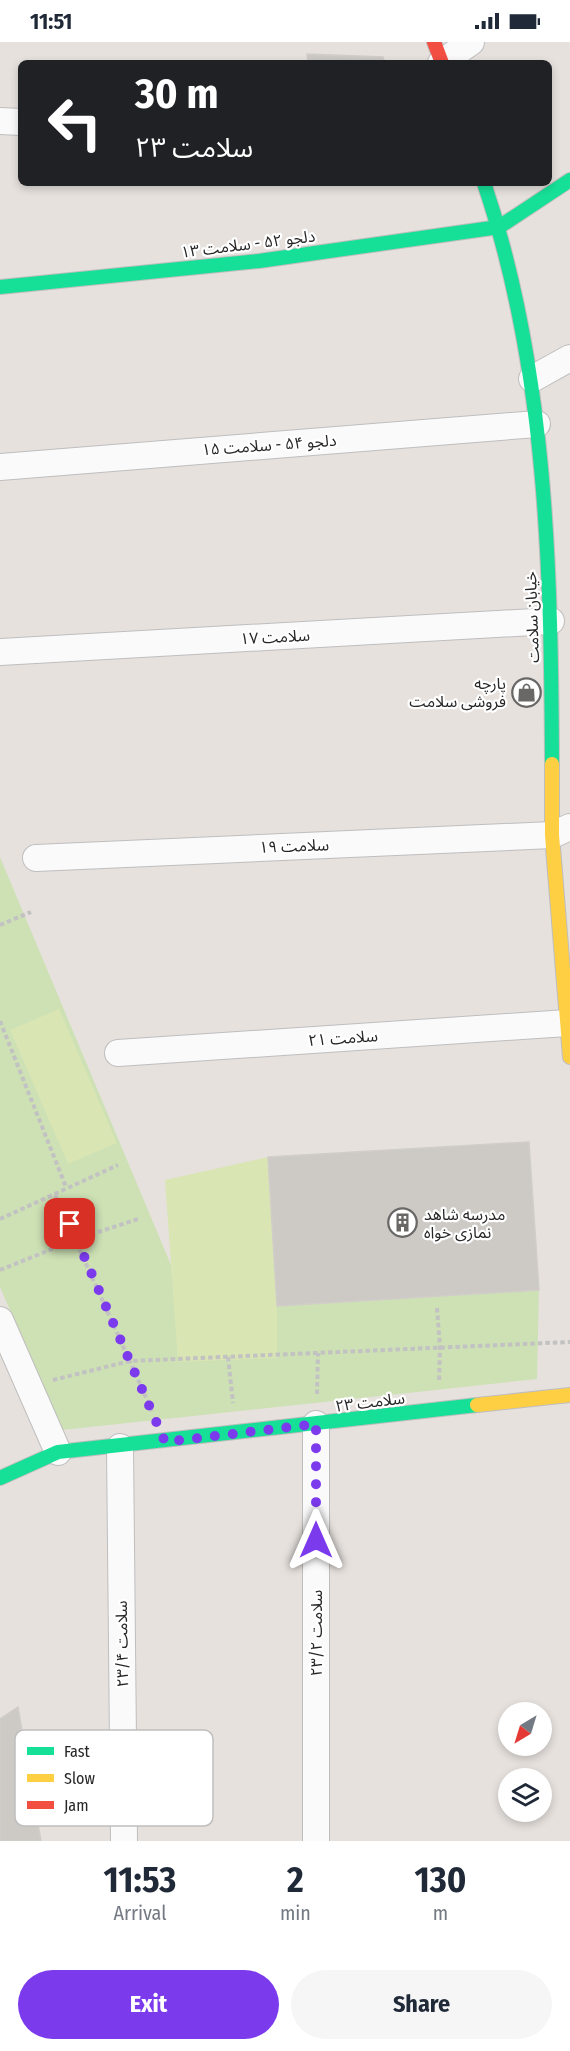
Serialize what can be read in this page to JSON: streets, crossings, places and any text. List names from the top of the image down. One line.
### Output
{"streets":{"street":["دلجو ۵۲ - سلامت ۱۳","دلجو ۵۴ - سلامت ۱۵","خیابان سلامت","سلامت ۱۷","سلامت ۱۹","سلامت ۲۱","سلامت ۲۳","سلامت ۲۳/۲","سلامت ۲۳/۴"]},"crossings":[["دلجو ۵۲ - سلامت ۱۳","خیابان سلامت"],["دلجو ۵۴ - سلامت ۱۵","خیابان سلامت"],["خیابان سلامت","سلامت ۱۷"],["خیابان سلامت","سلامت ۱۹"],["خیابان سلامت","سلامت ۲۱"],["سلامت ۲۳","سلامت ۲۳/۲"],["سلامت ۲۳","سلامت ۲۳/۴"]],"places":{"shop":["پارچه فروشی سلامت"],"building":["مدرسه شاهد نمازی خواه"]},"legend":["Fast","Slow","Jam"],"north":"bottom left","page":{"status":"11:51","turn":["30 m","سلامت ۲۳"],"eta":["11:53","Arrival","2","min","130","m"],"buttons":["Exit","Share"]}}
